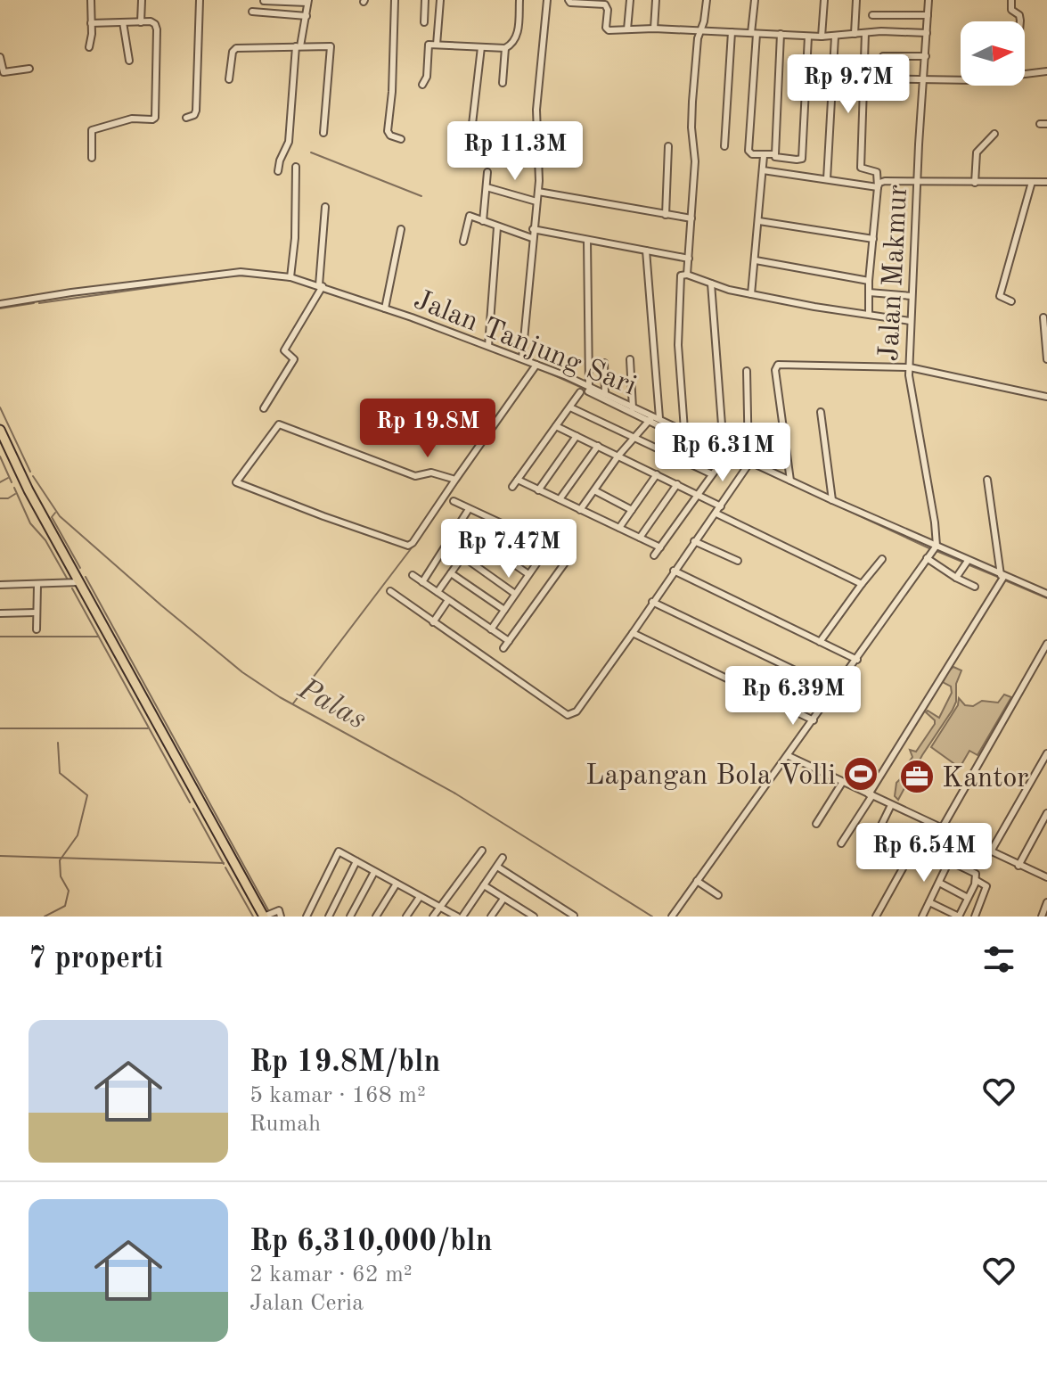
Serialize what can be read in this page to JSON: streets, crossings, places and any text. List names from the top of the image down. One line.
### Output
{"streets":{"street":["Jalan Makmur","Jalan Tanjung Sari"]},"crossings":[["Jalan Makmur","Jalan Tanjung Sari"]],"water":["Palas"],"places":{"sports":["Lapangan Bola Volli"],"office":["Kantor"]},"north":"right","page":{"price":["Rp 9.7M","Rp 11.3M","Rp 19.8M","Rp 6.31M","Rp 7.47M","Rp 6.39M","Rp 6.54M"],"heading":"7 properti","list":[{"name":"Rp 19.8M/bln","note":"5 kamar · 168 m² · Rumah"},{"name":"Rp 6,310,000/bln","note":"2 kamar · 62 m² · Jalan Ceria"}]}}
